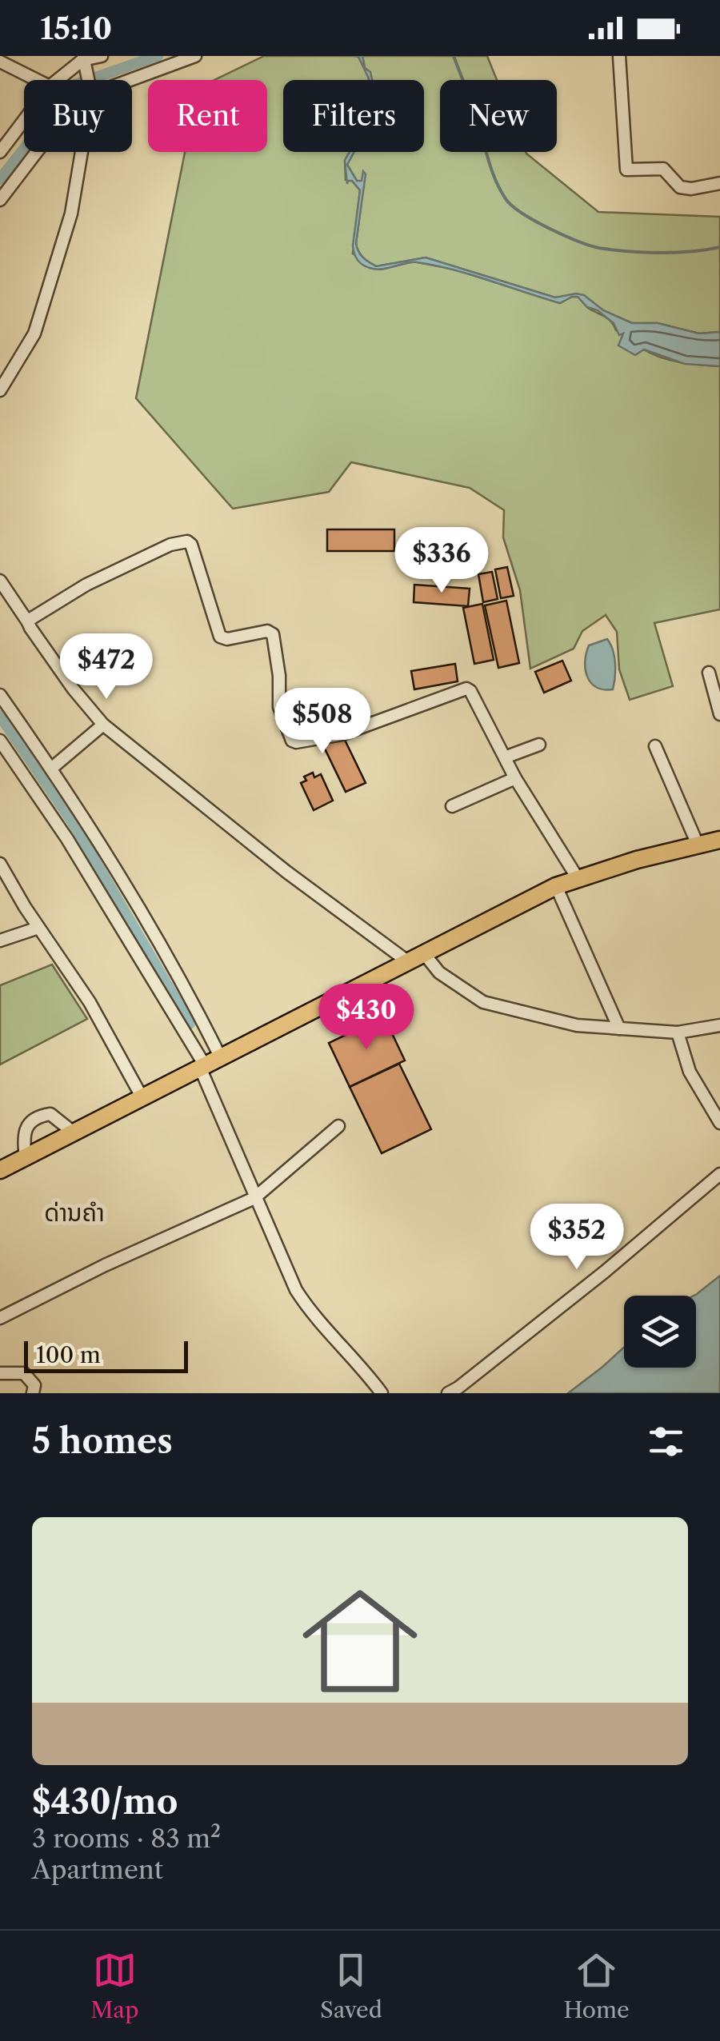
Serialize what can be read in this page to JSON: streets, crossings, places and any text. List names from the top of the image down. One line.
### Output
{"districts":["ດ່ານຄໍາ"],"scale_bar":"100 m","page":{"status":"15:10","chip":["Buy","Rent","Filters","New"],"price":["$336","$472","$508","$430","$352"],"scale":"100 m","heading":"5 homes","list":[{"name":"$430/mo","note":"3 rooms · 83 m² · Apartment"}],"tabs":["Map","Saved","Home"]}}
